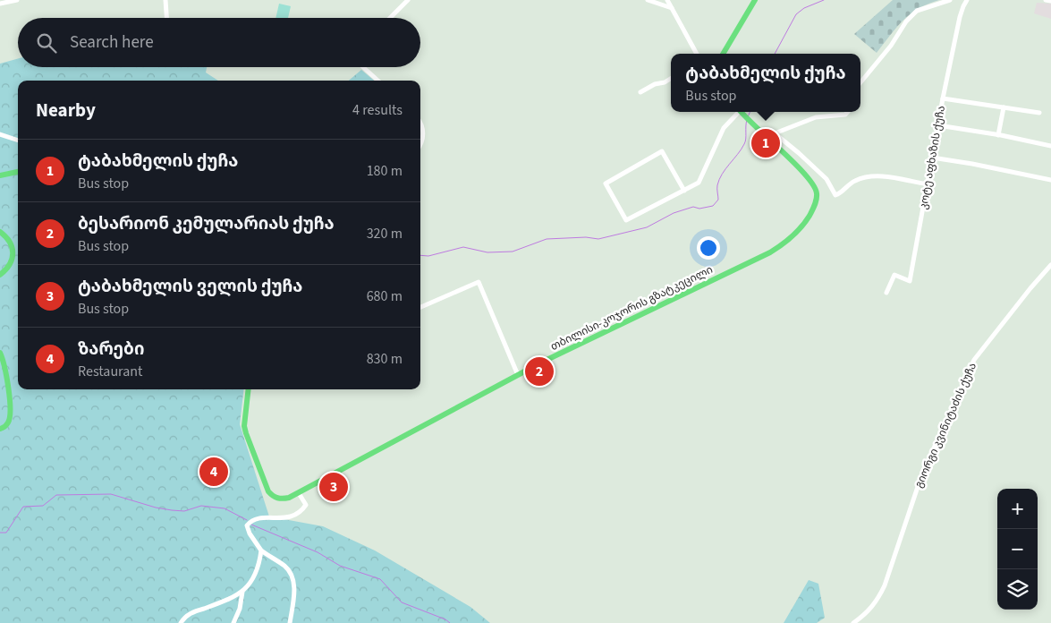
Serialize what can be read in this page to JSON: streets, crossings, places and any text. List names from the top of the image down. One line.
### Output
{"streets":{"main road":["თბილისი-კოჯორის გზატკეცილი"],"street":["კოტე აფხაზის ქუჩა","გიორგი კვინიტაძის ქუჩა"]},"page":{"search":"Search here","popup":["ტაბახმელის ქუჩა","Bus stop"],"heading":["Nearby","4 results"],"pins":["1","2","4","3"],"list":[{"mark":"1","name":"ტაბახმელის ქუჩა","note":"Bus stop","value":"180 m"},{"mark":"2","name":"ბესარიონ კემულარიას ქუჩა","note":"Bus stop","value":"320 m"},{"mark":"3","name":"ტაბახმელის ველის ქუჩა","note":"Bus stop","value":"680 m"},{"mark":"4","name":"ზარები","note":"Restaurant","value":"830 m"}],"map_buttons":["+","−"]}}
